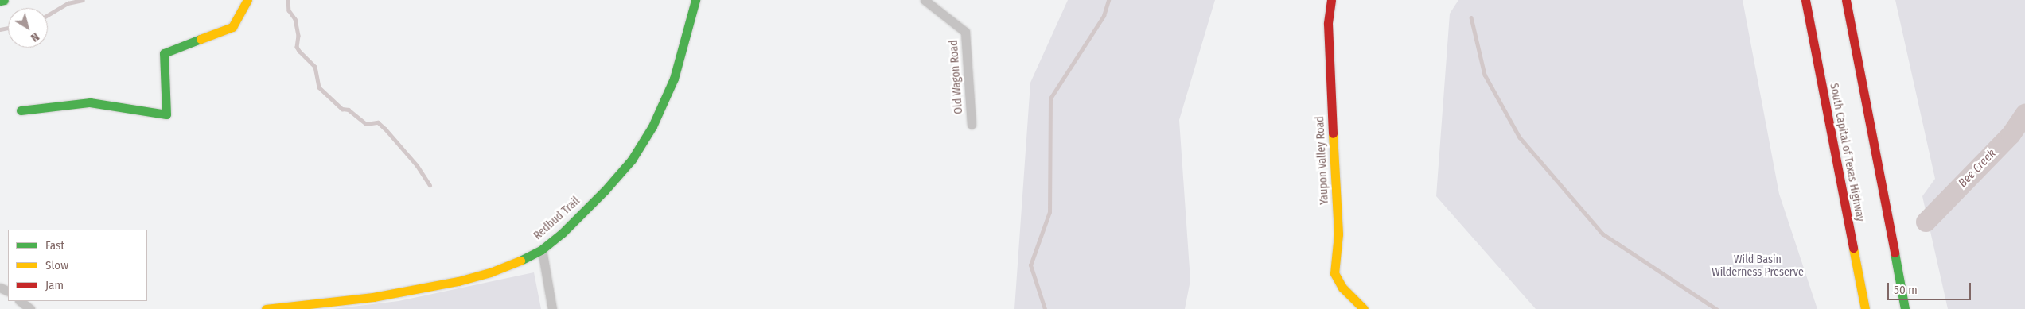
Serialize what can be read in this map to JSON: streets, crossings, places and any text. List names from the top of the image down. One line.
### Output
{"streets":{"main road":["South Capital of Texas Highway","Yaupon Valley Road","Redbud Trail"],"street":["Old Wagon Road"]},"water":["Bee Creek"],"parks":["Wild Basin Wilderness Preserve"],"legend":["Fast","Slow","Jam"],"scale_bar":"50 m","north":"bottom right"}
